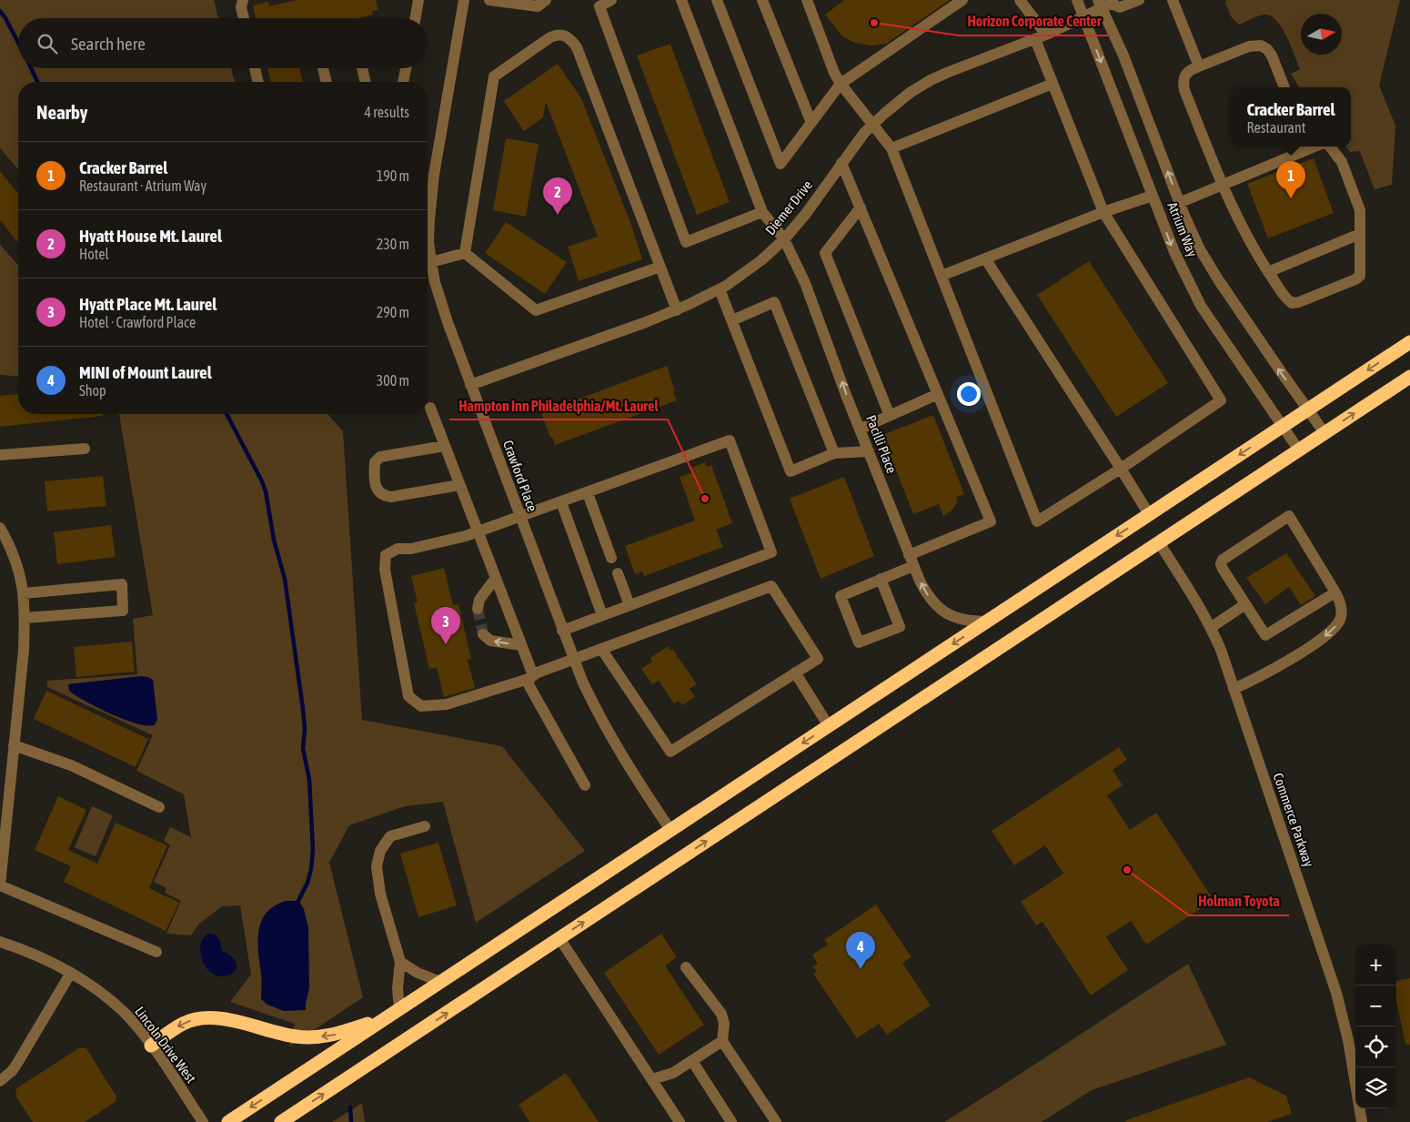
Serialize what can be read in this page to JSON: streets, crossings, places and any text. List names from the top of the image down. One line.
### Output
{"streets":{"street":["Diemer Drive","Atrium Way","Pacilli Place","Crawford Place","Commerce Parkway","Lincoln Drive West"]},"crossings":[["Diemer Drive","Atrium Way"],["Diemer Drive","Pacilli Place"],["Diemer Drive","Crawford Place"]],"places":["Horizon Corporate Center","Hampton Inn Philadelphia/Mt. Laurel","Holman Toyota"],"north":"right","page":{"search":"Search here","heading":["Nearby","4 results"],"popup":["Cracker Barrel","Restaurant"],"list":[{"mark":"1","name":"Cracker Barrel","note":"Restaurant · Atrium Way","value":"190 m"},{"mark":"2","name":"Hyatt House Mt. Laurel","note":"Hotel","value":"230 m"},{"mark":"3","name":"Hyatt Place Mt. Laurel","note":"Hotel · Crawford Place","value":"290 m"},{"mark":"4","name":"MINI of Mount Laurel","note":"Shop","value":"300 m"}],"pins":["1","2","3","4"],"map_buttons":["+","−"]}}
